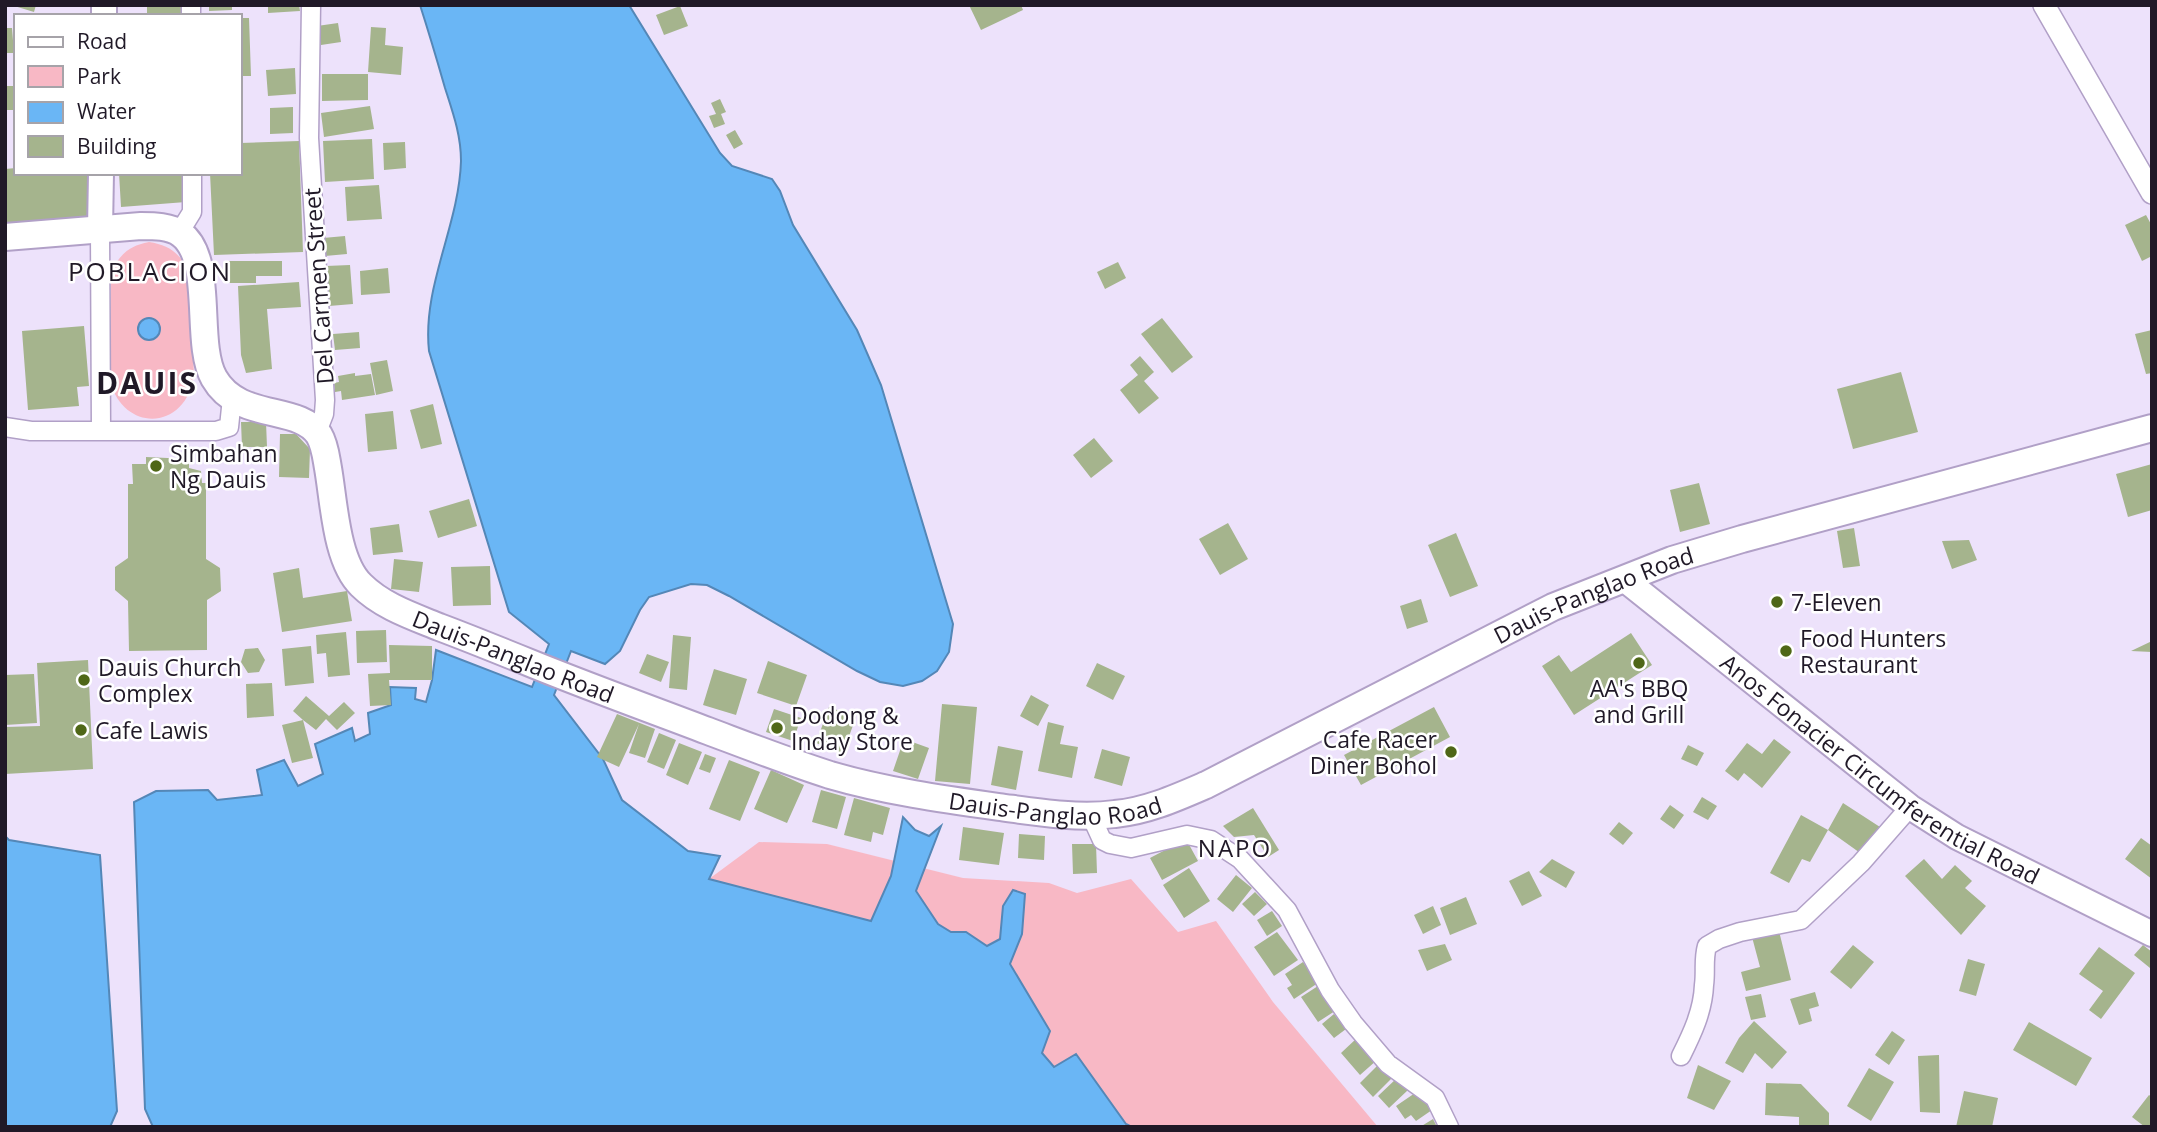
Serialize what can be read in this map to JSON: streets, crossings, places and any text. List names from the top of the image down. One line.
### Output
{"streets":{"main road":["Dauis-Panglao Road","Anos Fonacier Circumferential Road"],"street":["Del Carmen Street"]},"crossings":[["Del Carmen Street","Dauis-Panglao Road"],["Dauis-Panglao Road","Anos Fonacier Circumferential Road"]],"districts":["POBLACION","DAUIS","NAPO"],"places":["Simbahan Ng Dauis","7-Eleven","Food Hunters Restaurant","AA's BBQ and Grill","Dauis Church Complex","Dodong & Inday Store","Cafe Lawis","Cafe Racer Diner Bohol"],"legend":["Road","Park","Water","Building"]}
